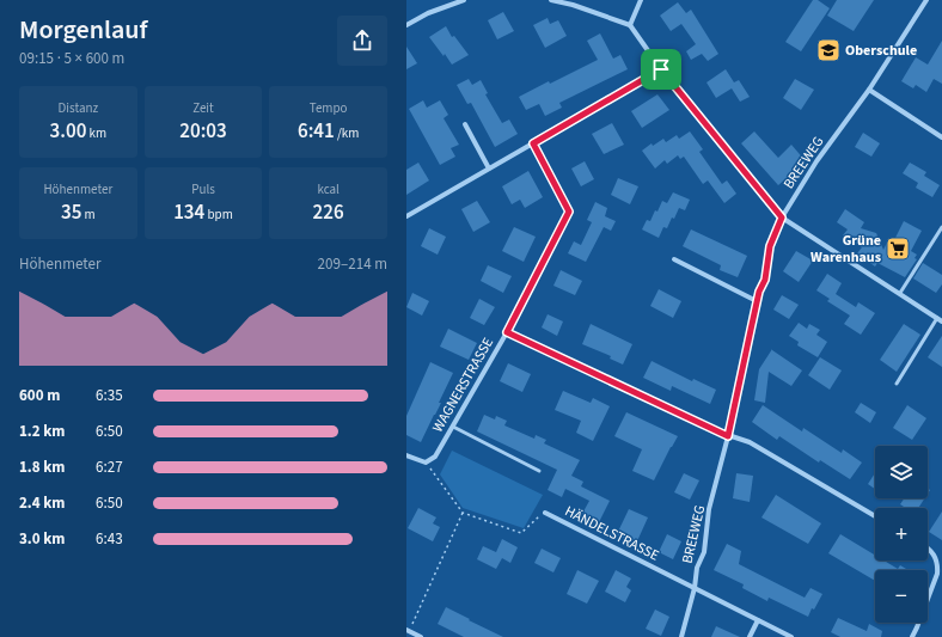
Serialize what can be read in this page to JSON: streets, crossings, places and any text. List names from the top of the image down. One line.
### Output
{"streets":{"street":["BREEWEG","WAGNERSTRASSE","HÄNDELSTRASSE"]},"crossings":[["BREEWEG","HÄNDELSTRASSE"]],"places":{"school or university":["Oberschule"],"supermarket":["Grüne Warenhaus"]},"page":{"heading":["Morgenlauf","09:15 · 5 × 600 m"],"stats":[["Distanz","3.00 km"],["Zeit","20:03"],["Tempo","6:41 /km"],["Höhenmeter","35 m"],["Puls","134 bpm"],["kcal","226"]],"chart":["Höhenmeter","209–214 m"],"list":[{"name":"600 m","note":"6:35"},{"name":"1.2 km","note":"6:50"},{"name":"1.8 km","note":"6:27"},{"name":"2.4 km","note":"6:50"},{"name":"3.0 km","note":"6:43"}],"map_buttons":["+","−"]}}
